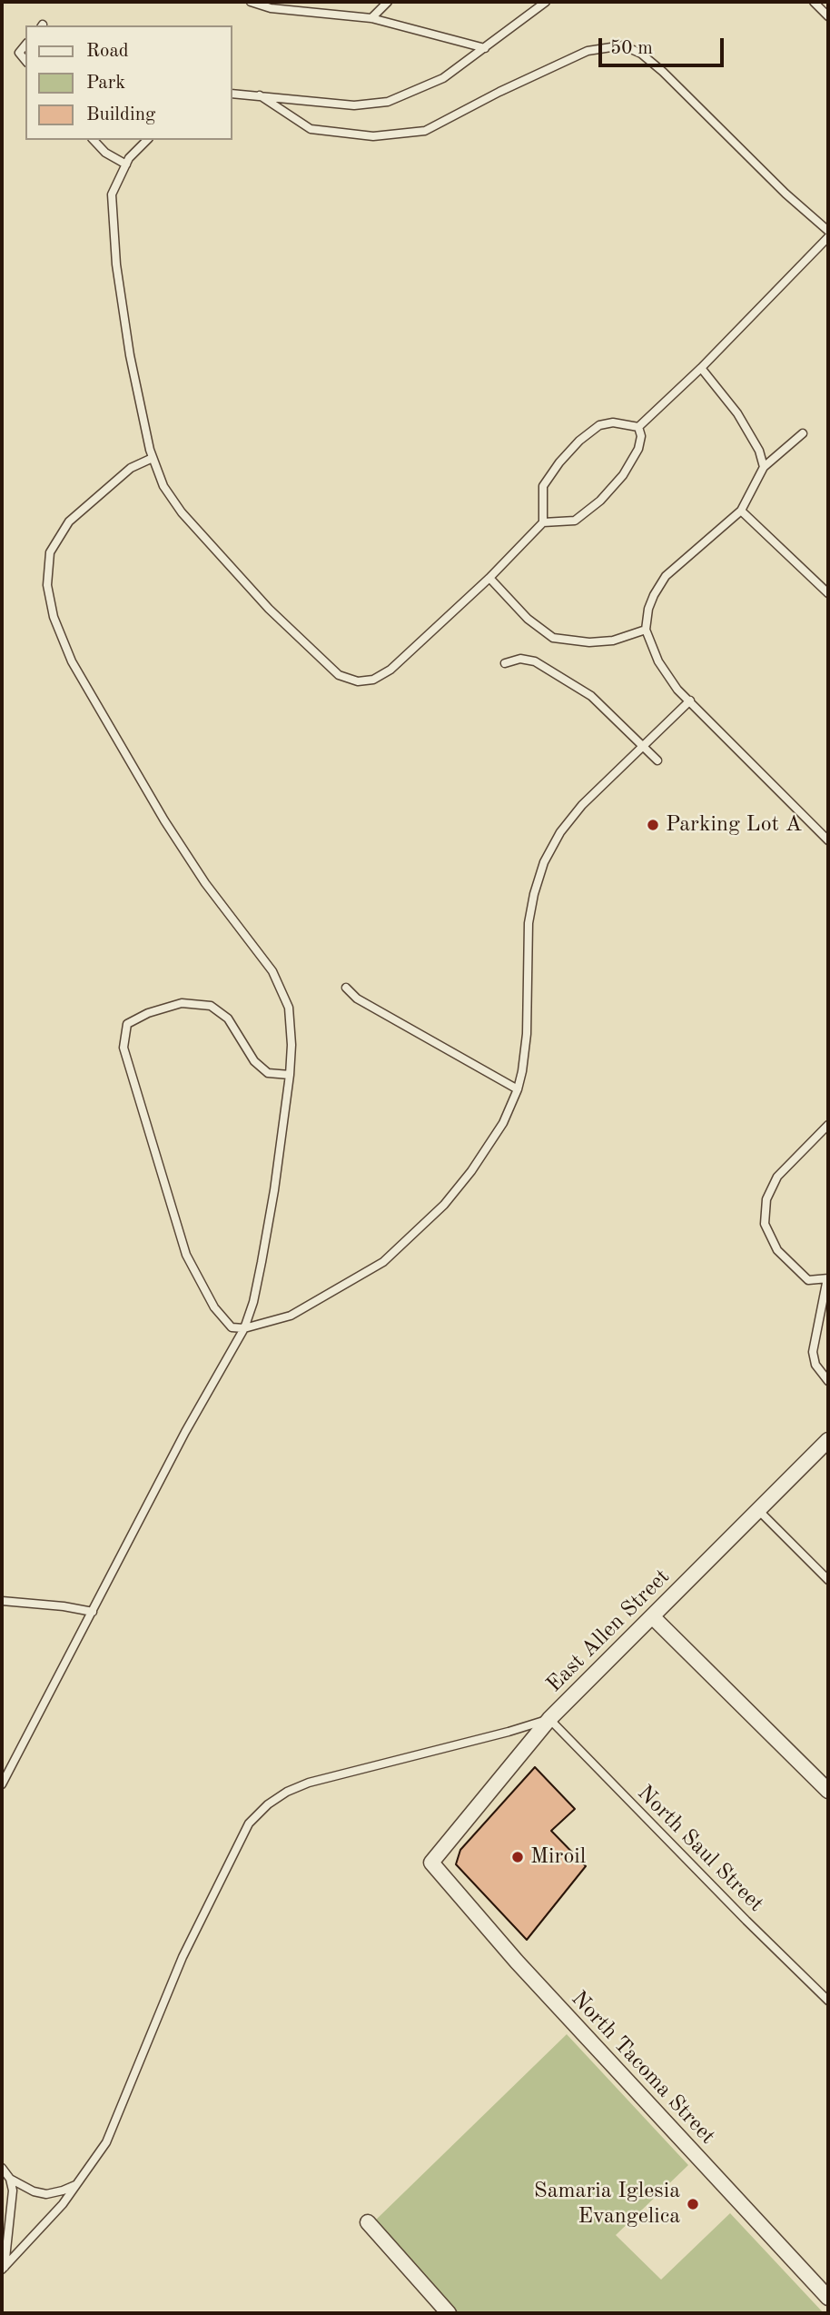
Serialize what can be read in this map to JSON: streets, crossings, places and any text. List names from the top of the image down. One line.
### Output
{"streets":{"street":["East Allen Street","North Tacoma Street"],"lane":["North Saul Street"]},"crossings":[["East Allen Street","North Saul Street"],["East Allen Street","North Tacoma Street"]],"places":["Parking Lot A","Miroil","Samaria Iglesia Evangelica"],"legend":["Road","Park","Building"],"scale_bar":"50 m"}
